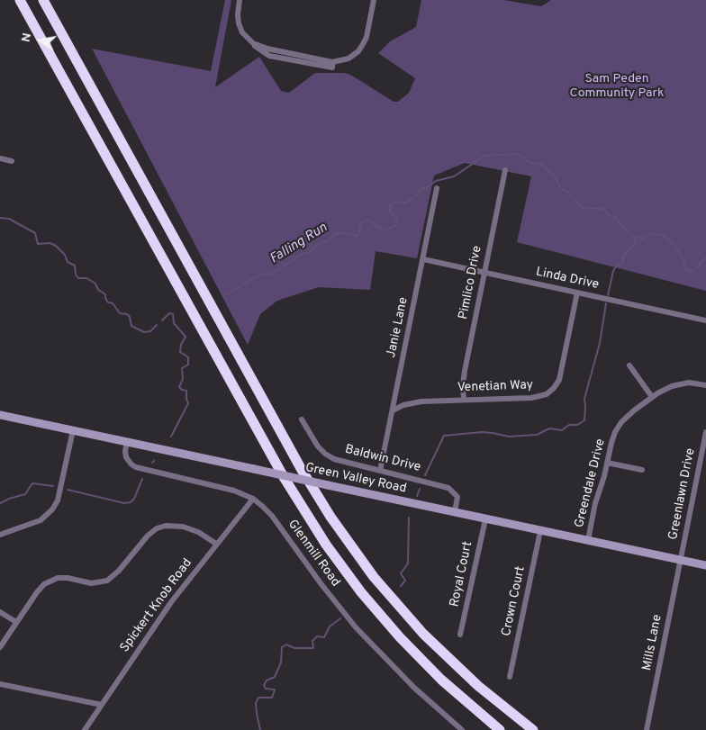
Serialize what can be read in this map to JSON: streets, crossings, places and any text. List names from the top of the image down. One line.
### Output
{"streets":{"street":["Linda Drive","Pimlico Drive","Janie Lane","Venetian Way","Baldwin Drive","Green Valley Road","Greendale Drive","Greenlawn Drive","Glenmill Road","Royal Court","Crown Court","Spickert Knob Road","Mills Lane"]},"crossings":[["Linda Drive","Pimlico Drive"],["Linda Drive","Janie Lane"],["Linda Drive","Venetian Way"],["Pimlico Drive","Venetian Way"],["Janie Lane","Venetian Way"],["Janie Lane","Baldwin Drive"],["Baldwin Drive","Green Valley Road"],["Green Valley Road","Greendale Drive"],["Green Valley Road","Greenlawn Drive"],["Green Valley Road","Glenmill Road"],["Green Valley Road","Royal Court"],["Green Valley Road","Crown Court"],["Green Valley Road","Mills Lane"],["Greenlawn Drive","Mills Lane"],["Glenmill Road","Spickert Knob Road"]],"water":["Falling Run"],"parks":["Sam Peden Community Park"],"north":"left"}
